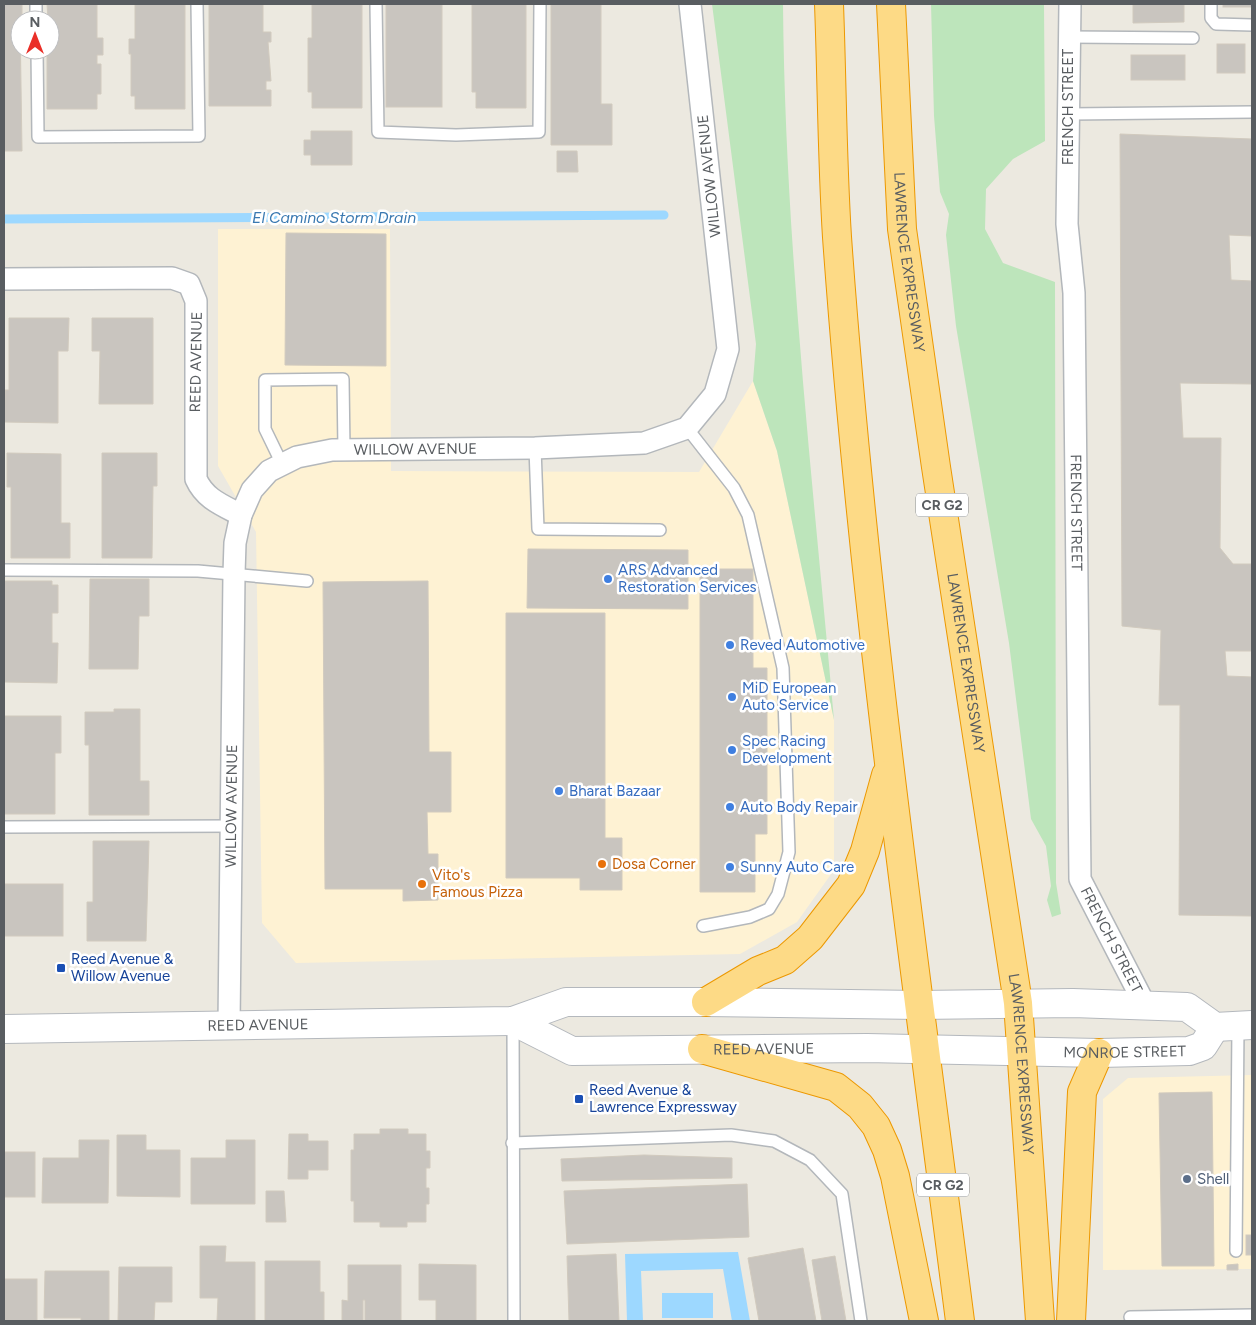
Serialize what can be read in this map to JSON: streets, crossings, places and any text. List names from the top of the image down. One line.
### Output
{"streets":{"highway":["LAWRENCE EXPRESSWAY","CR G2"],"main road":["REED AVENUE","MONROE STREET"],"street":["FRENCH STREET","WILLOW AVENUE"]},"crossings":[["WILLOW AVENUE","REED AVENUE"],["LAWRENCE EXPRESSWAY","REED AVENUE"],["LAWRENCE EXPRESSWAY","MONROE STREET"],["REED AVENUE","CR G2"],["REED AVENUE","MONROE STREET"]],"water":["El Camino Storm Drain"],"places":{"other":["ARS Advanced Restoration Services","Reved Automotive","MiD European Auto Service","Spec Racing Development","Bharat Bazaar","Auto Body Repair","Dosa Corner","Sunny Auto Care","Vito's Famous Pizza","Shell"],"transit":["Reed Avenue & Willow Avenue","Reed Avenue & Lawrence Expressway"]},"north":"top"}
